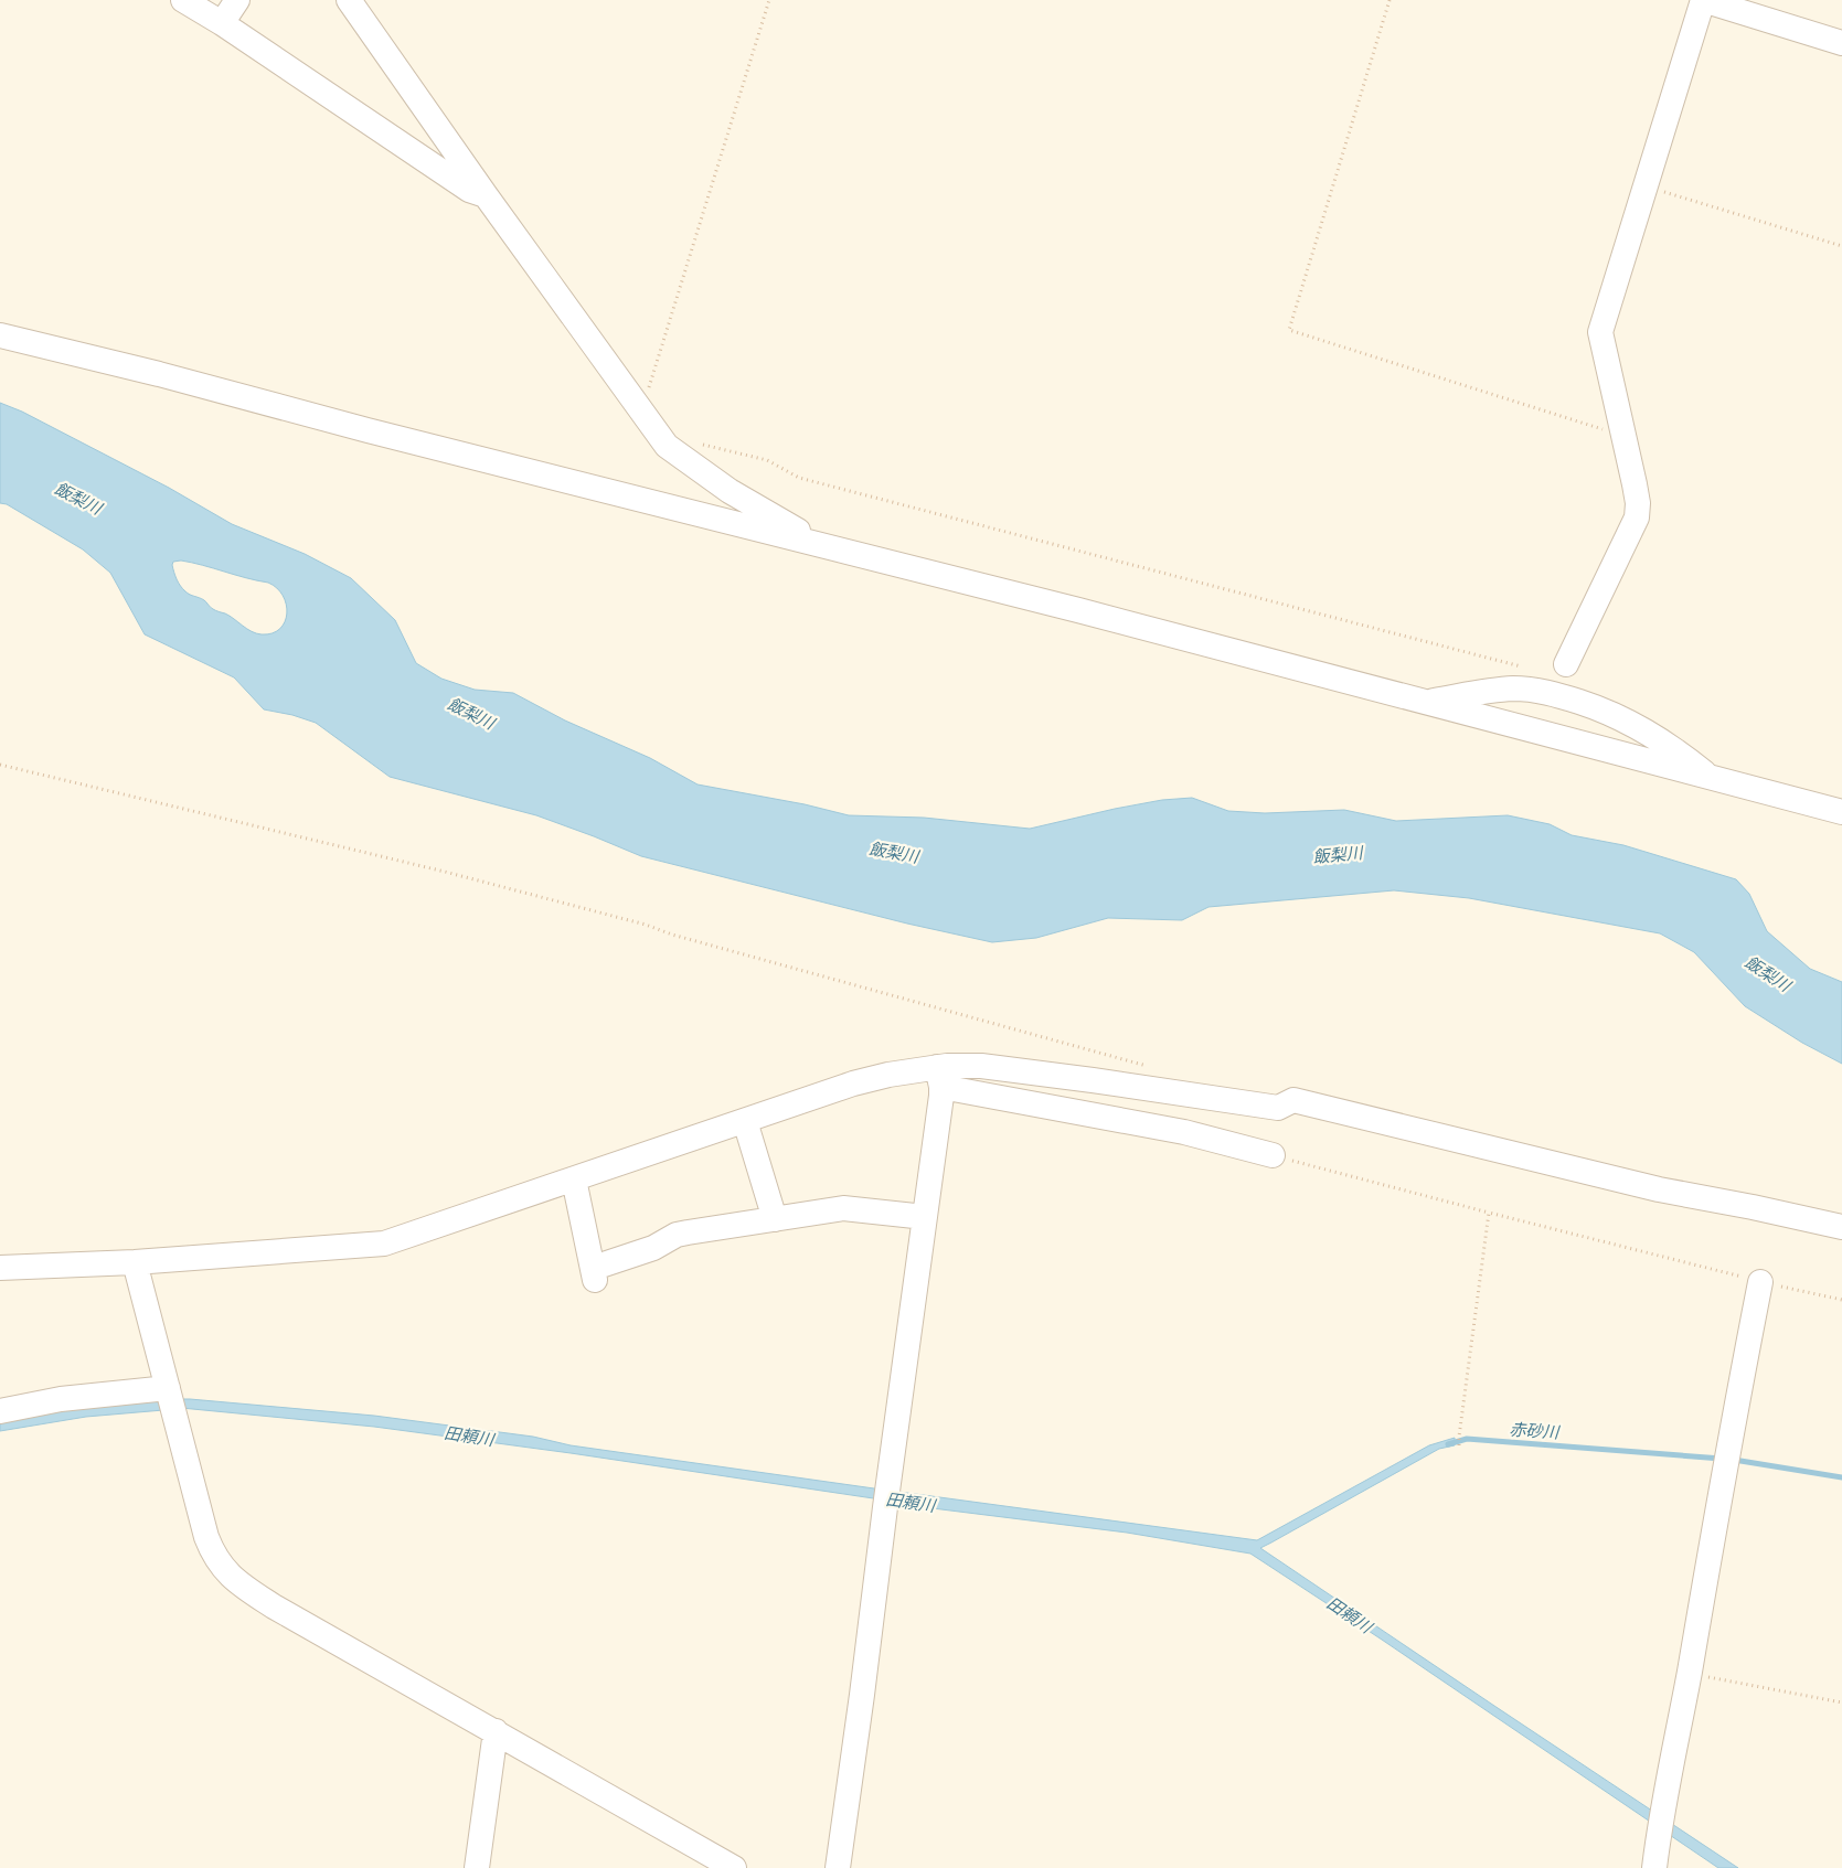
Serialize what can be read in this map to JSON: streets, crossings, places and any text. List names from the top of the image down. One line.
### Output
{"water":["飯梨川","赤砂川","田頼川"]}
